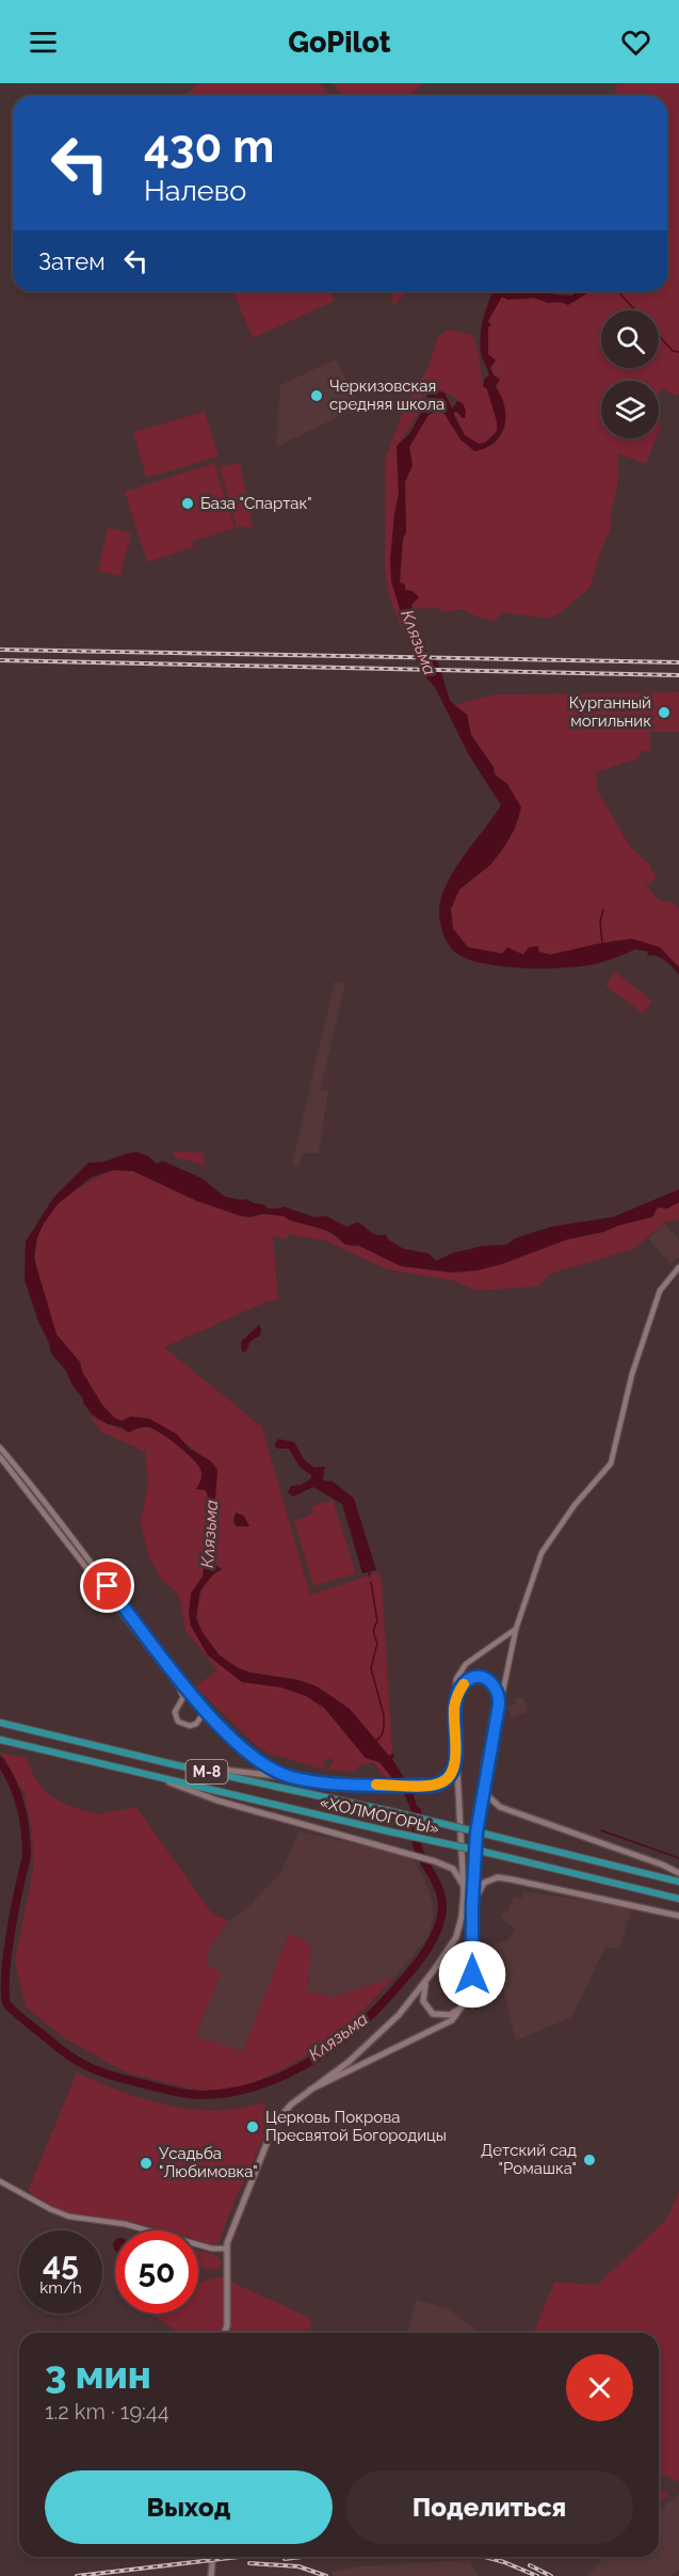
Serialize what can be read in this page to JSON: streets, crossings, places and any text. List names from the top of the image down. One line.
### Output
{"streets":{"highway":["М-8","«ХОЛМОГОРЫ»"]},"water":["Клязьма"],"places":["Черкизовская средняя школа","База \"Спартак\"","Курганный могильник","Церковь Покрова Пресвятой Богородицы","Детский сад \"Ромашка\"","Усадьба \"Любимовка\""],"page":{"header":"GoPilot","turn":["430 m","Налево"],"then":"Затем","speed":"45 km/h","limit":"50","heading":["3 мин","1.2 km · 19:44"],"buttons":["Выход","Поделиться"]}}
